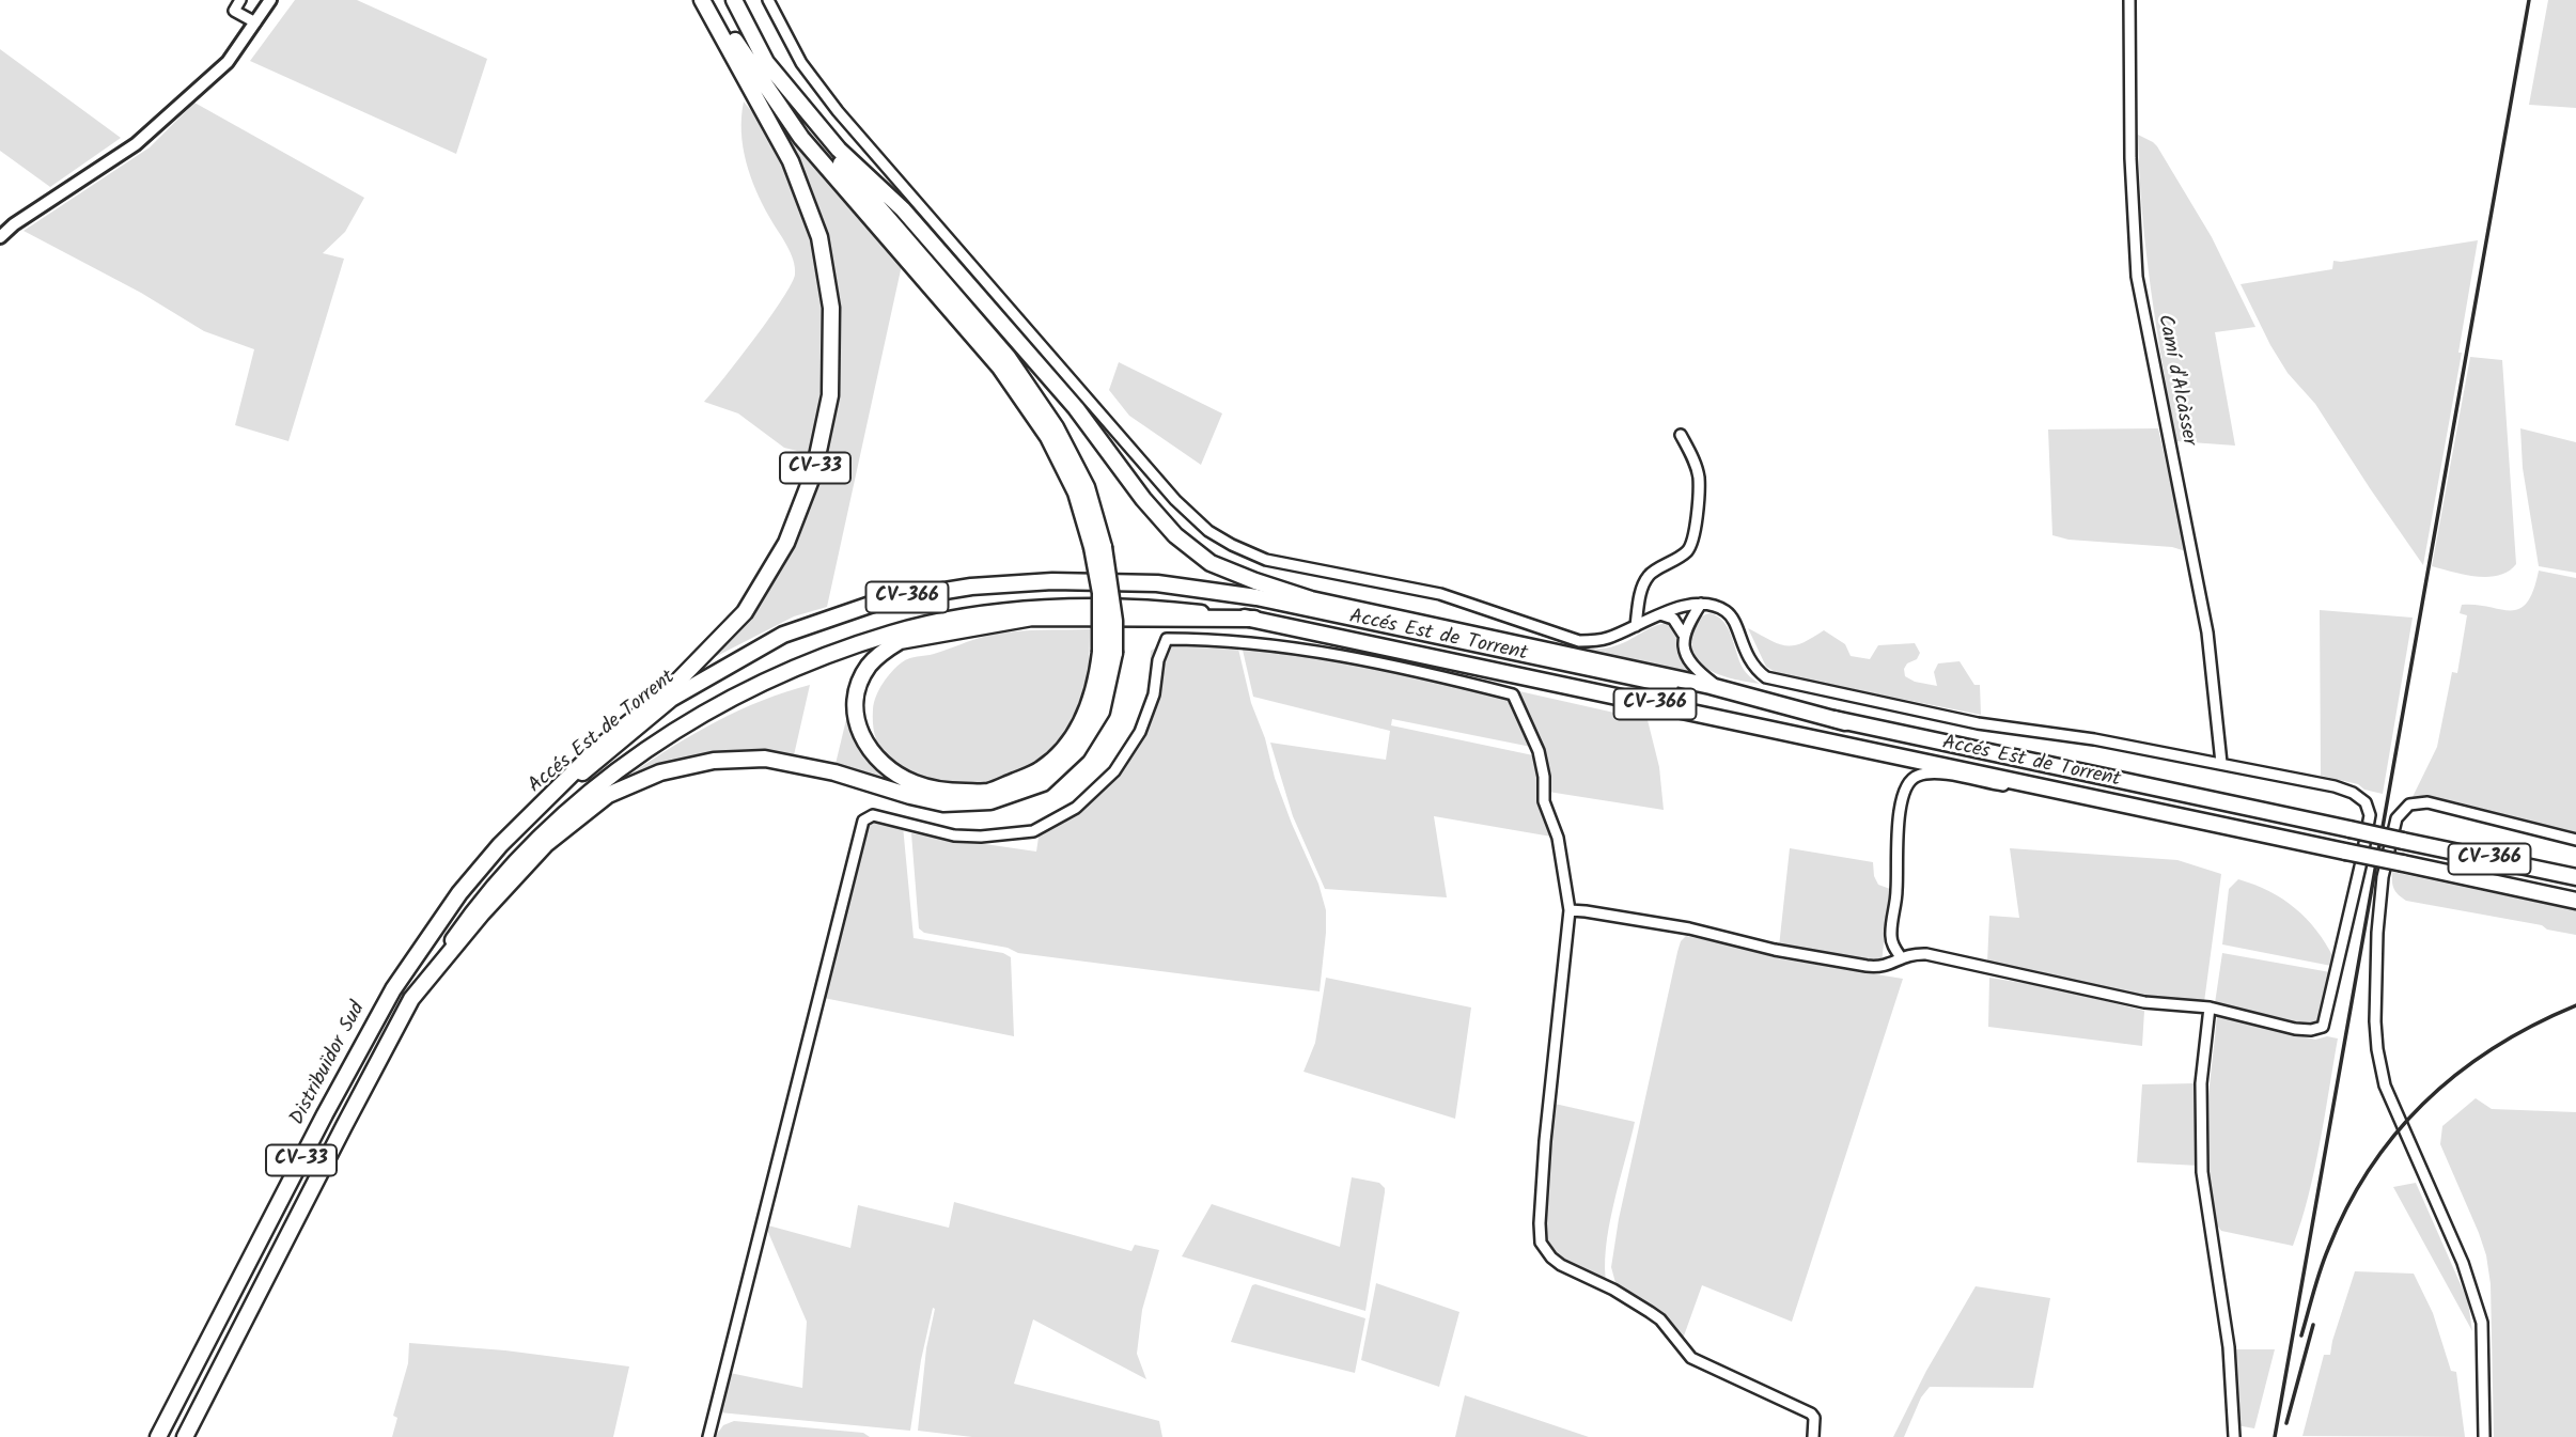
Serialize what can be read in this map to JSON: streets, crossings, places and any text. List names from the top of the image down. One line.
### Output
{"streets":{"main road":["CV-33","CV-366","Accés Est de Torrent","Distribuïdor Sud"],"street":["Camí d'Alcàsser"]},"crossings":[["CV-33","Accés Est de Torrent"],["CV-33","Distribuïdor Sud"],["Accés Est de Torrent","Distribuïdor Sud"]]}
